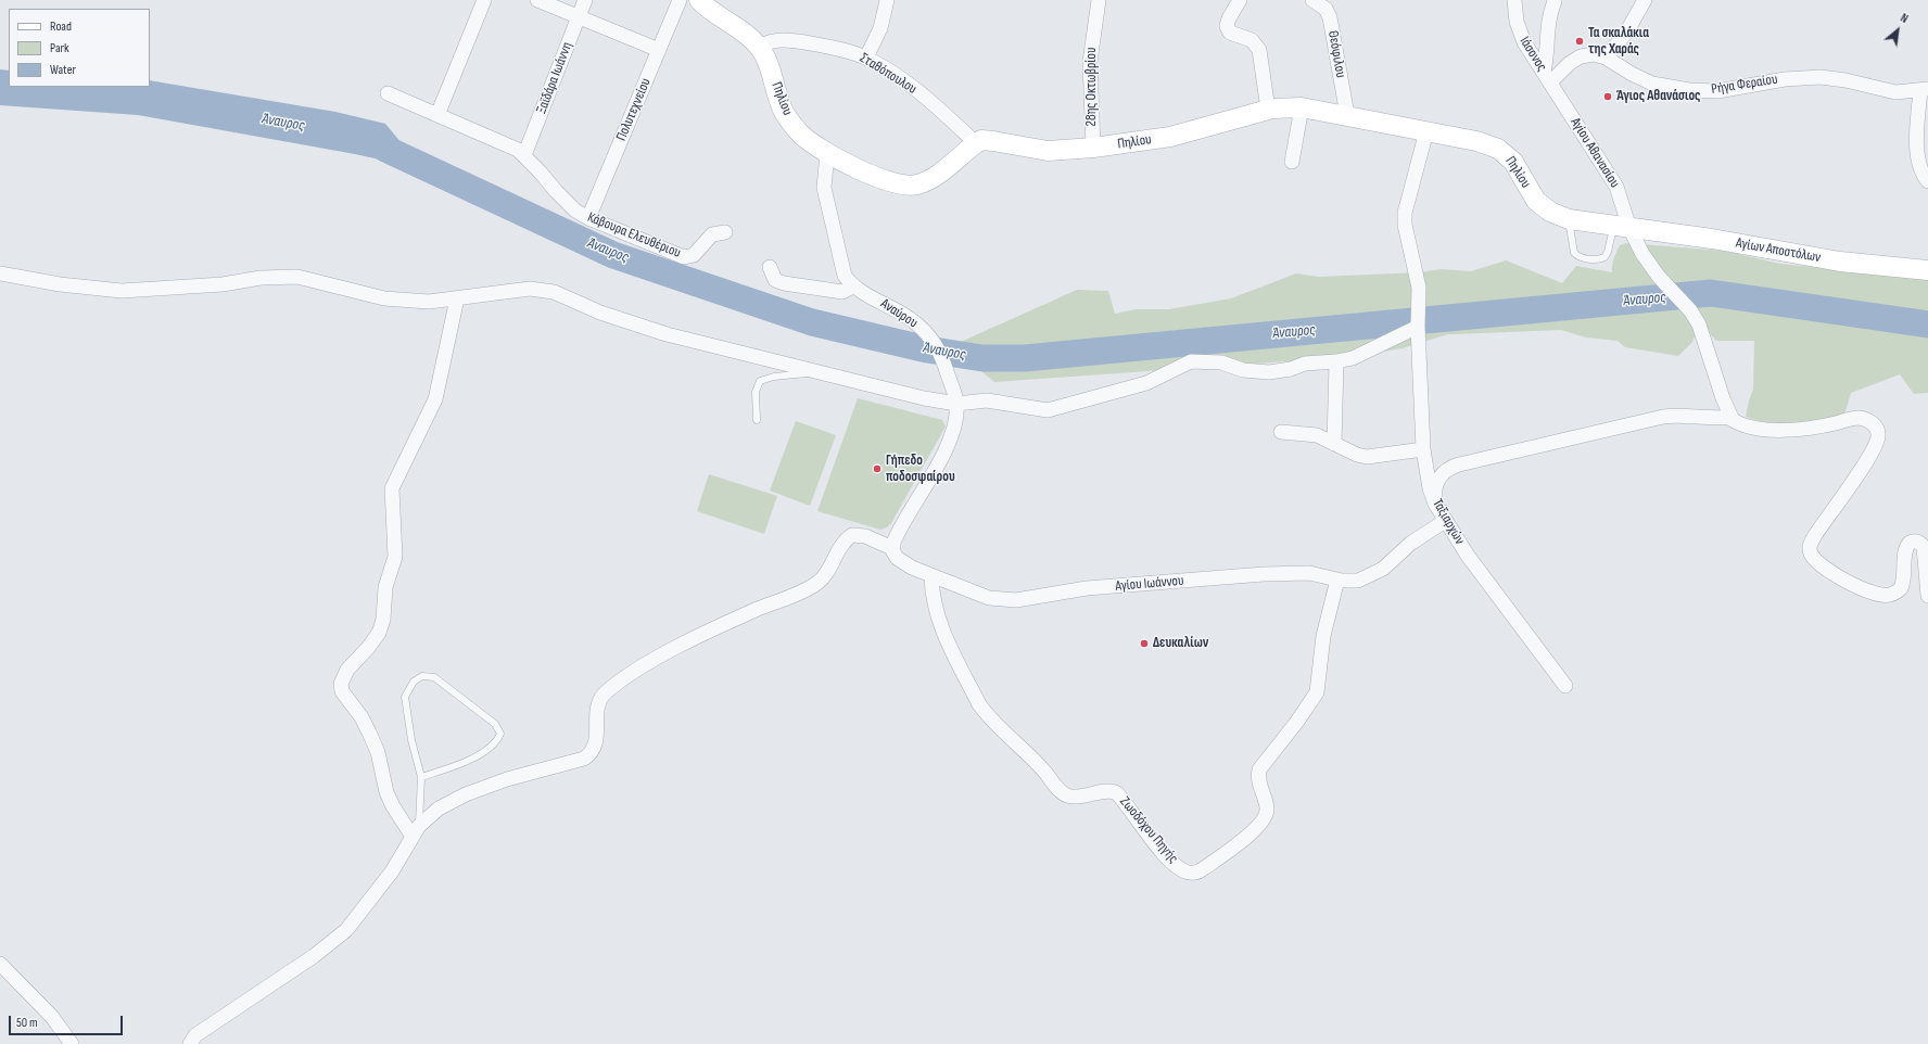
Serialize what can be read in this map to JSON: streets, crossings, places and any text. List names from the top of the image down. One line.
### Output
{"streets":{"main road":["Πηλίου","Αγίων Αποστόλων"],"street":["Θεόφιλου","Ιάσονος","Σταθόπουλου","Ξαϊδάρα Ιωάννη","Ρήγα Φεραίου","28ης Οκτωβρίου","Πολυτεχνείου","Αγίου Αθανασίου","Κάβουρα Ελευθέριου","Αναύρου","Ταξιαρχών","Αγίου Ιωάννου","Ζωοδόχου Πηγής"]},"crossings":[["Θεόφιλου","Πηλίου"],["Ιάσονος","Ρήγα Φεραίου"],["Ιάσονος","Αγίου Αθανασίου"],["Σταθόπουλου","Πηλίου"],["Ξαϊδάρα Ιωάννη","Κάβουρα Ελευθέριου"],["Ρήγα Φεραίου","Αγίου Αθανασίου"],["28ης Οκτωβρίου","Πηλίου"],["Πηλίου","Αγίου Αθανασίου"],["Πηλίου","Αγίων Αποστόλων"],["Πηλίου","Ταξιαρχών"],["Πολυτεχνείου","Κάβουρα Ελευθέριου"],["Αγίου Αθανασίου","Αγίων Αποστόλων"],["Αναύρου","Αγίου Ιωάννου"],["Ταξιαρχών","Αγίου Ιωάννου"],["Αγίου Ιωάννου","Ζωοδόχου Πηγής"]],"water":["Άναυρος"],"places":["Τα σκαλάκια της Χαράς","Άγιος Αθανάσιος","Γήπεδο ποδοσφαίρου","Δευκαλίων"],"legend":["Road","Park","Water"],"scale_bar":"50 m","north":"top right"}
